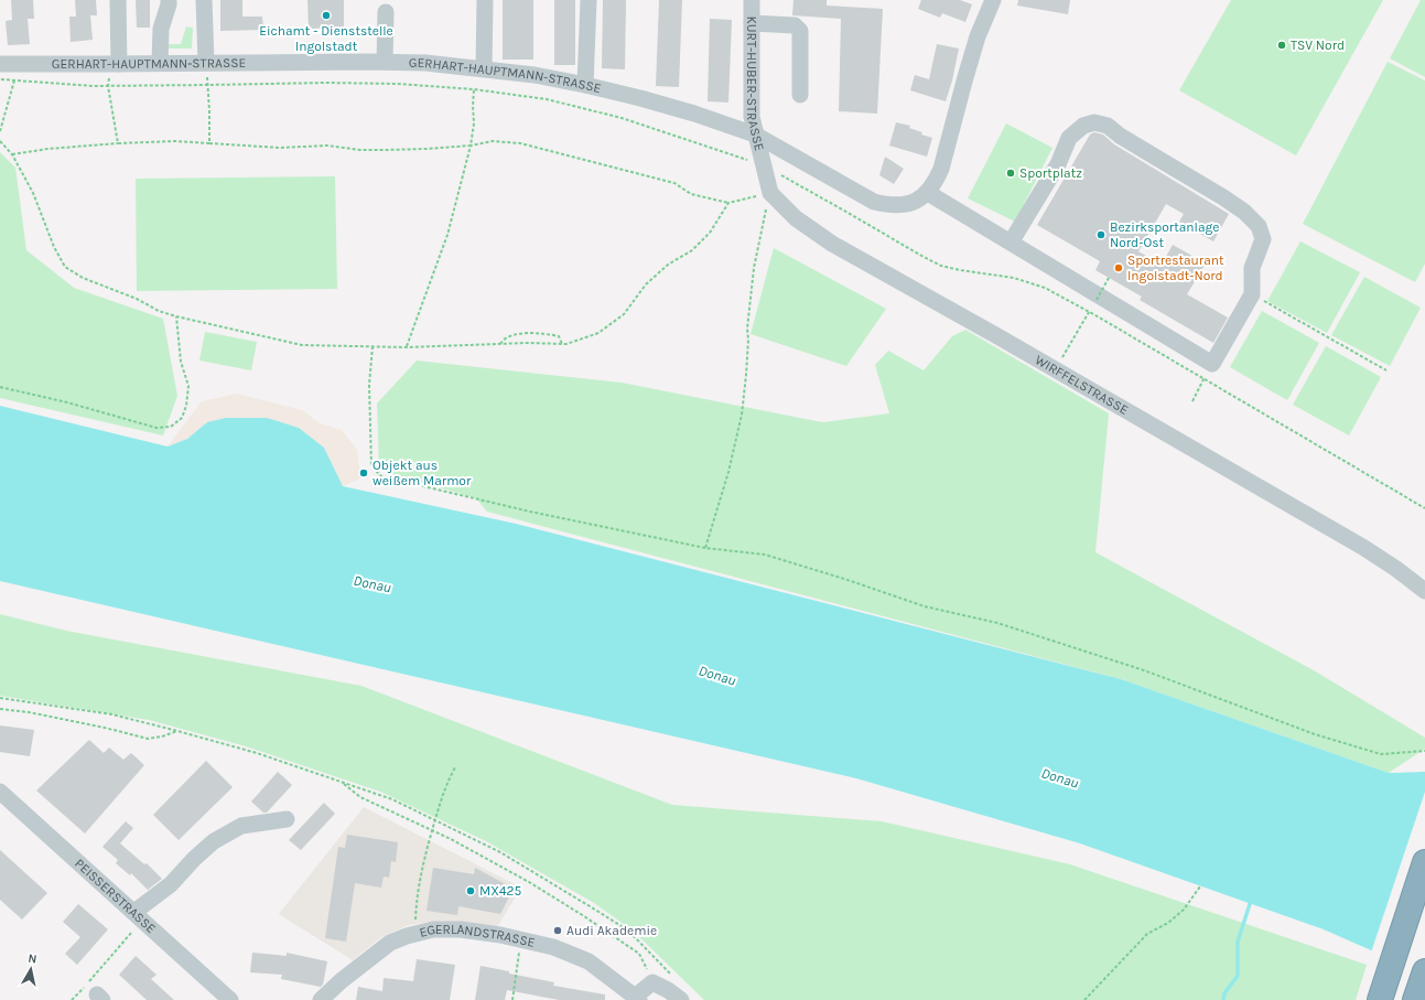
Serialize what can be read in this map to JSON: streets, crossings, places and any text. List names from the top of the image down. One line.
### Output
{"streets":{"street":["GERHART-HAUPTMANN-STRASSE","KURT-HUBER-STRASSE","WIRFFELSTRASSE","PEISSERSTRASSE","EGERLANDSTRASSE"]},"crossings":[["GERHART-HAUPTMANN-STRASSE","KURT-HUBER-STRASSE"],["KURT-HUBER-STRASSE","WIRFFELSTRASSE"]],"water":["Donau"],"places":["Eichamt - Dienststelle Ingolstadt","TSV Nord","Sportplatz","Bezirksportanlage Nord-Ost","Sportrestaurant Ingolstadt-Nord","Objekt aus weißem Marmor","MX425","Audi Akademie"],"north":"top"}
